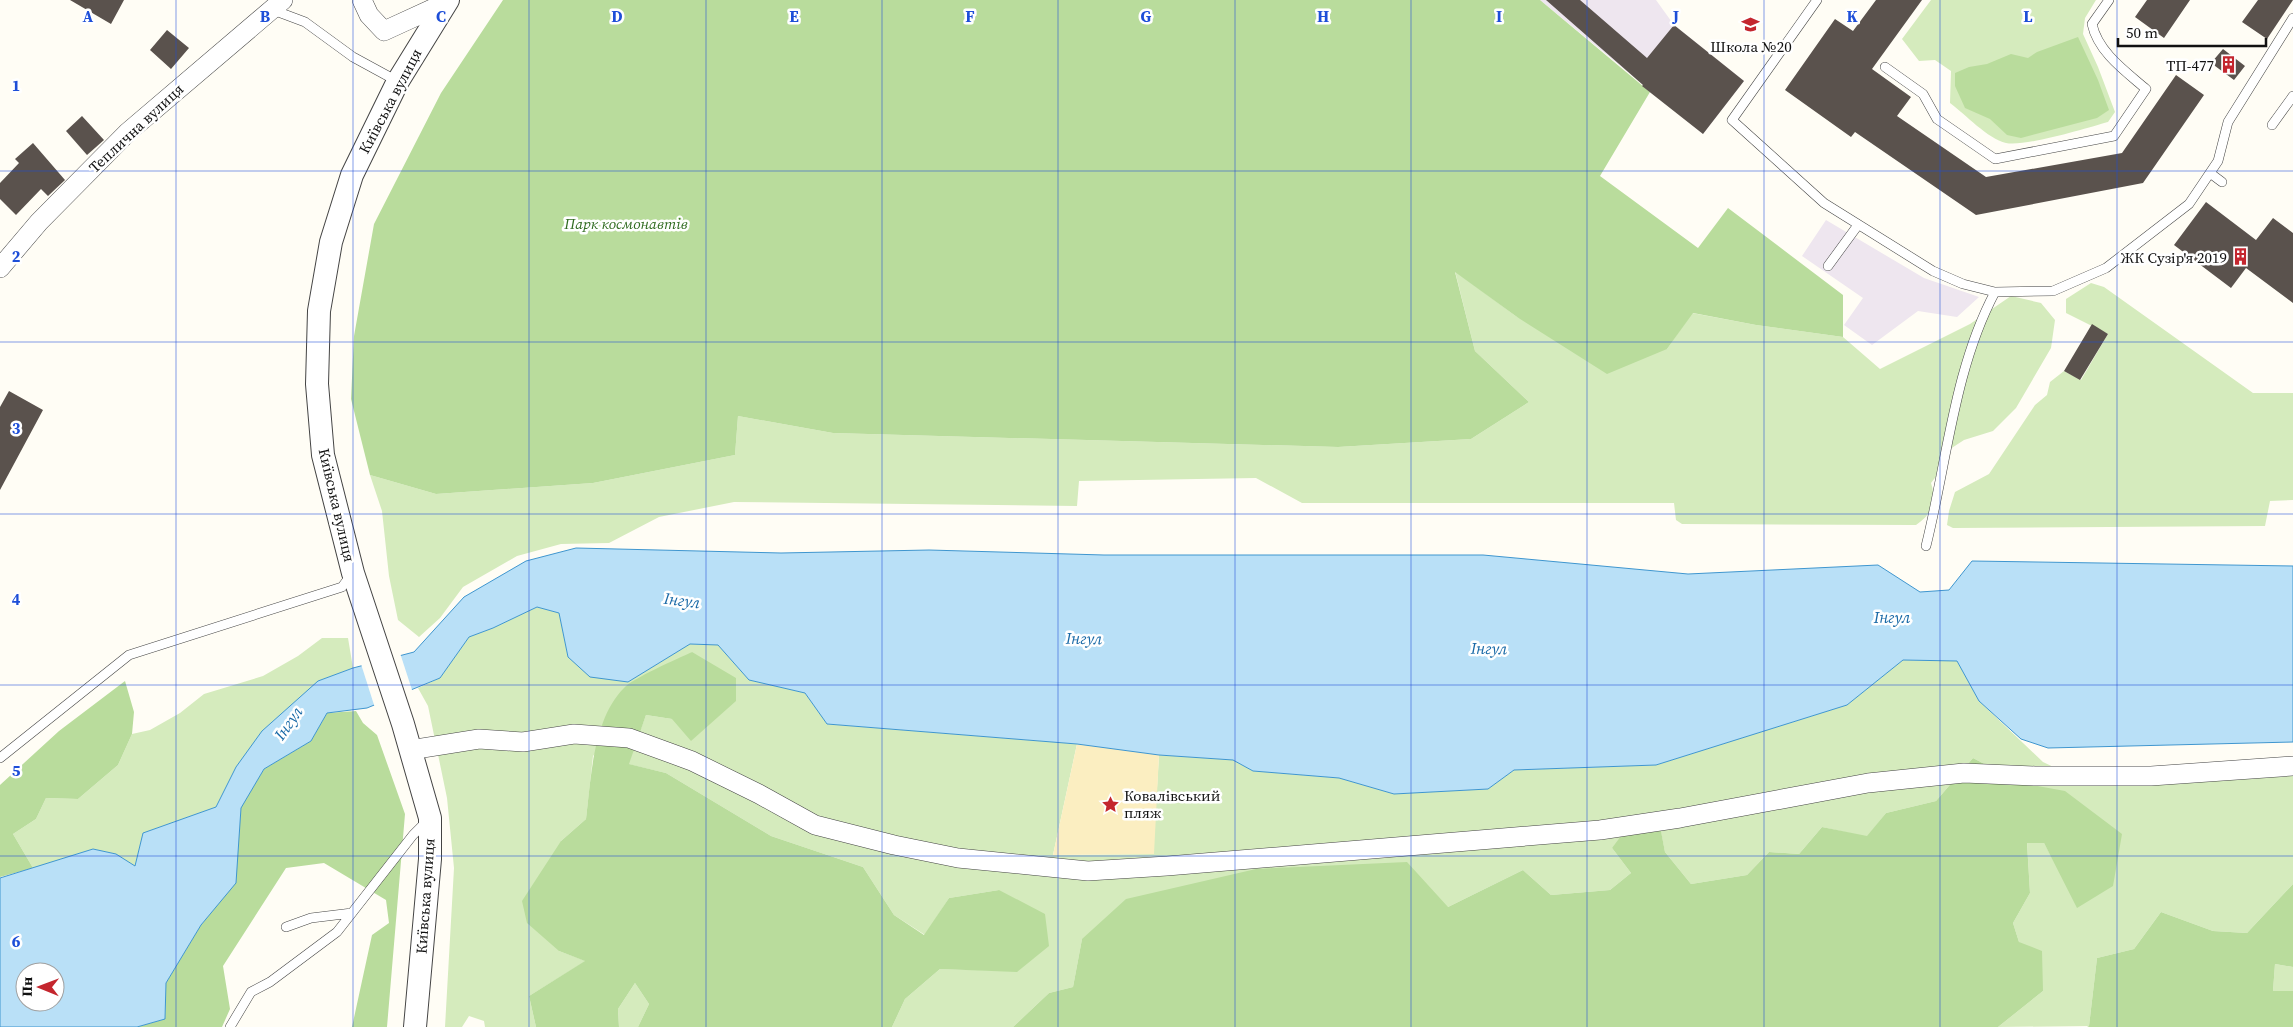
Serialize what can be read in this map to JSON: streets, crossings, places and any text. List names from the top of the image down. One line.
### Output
{"streets":{"street":["Київська вулиця","Теплична вулиця"]},"water":["Інгул"],"parks":["Парк космонавтів"],"places":{"school or university":["Школа №20"],"building":["ТП-477","ЖК Сузір'я 2019"],"place":["Ковалівський пляж"]},"scale_bar":"50 m","north":"left","grid":{"columns":["A","B","C","D","E","F","G","H","I","J","K","L"],"rows":["1","2","3","4","5","6"]}}
